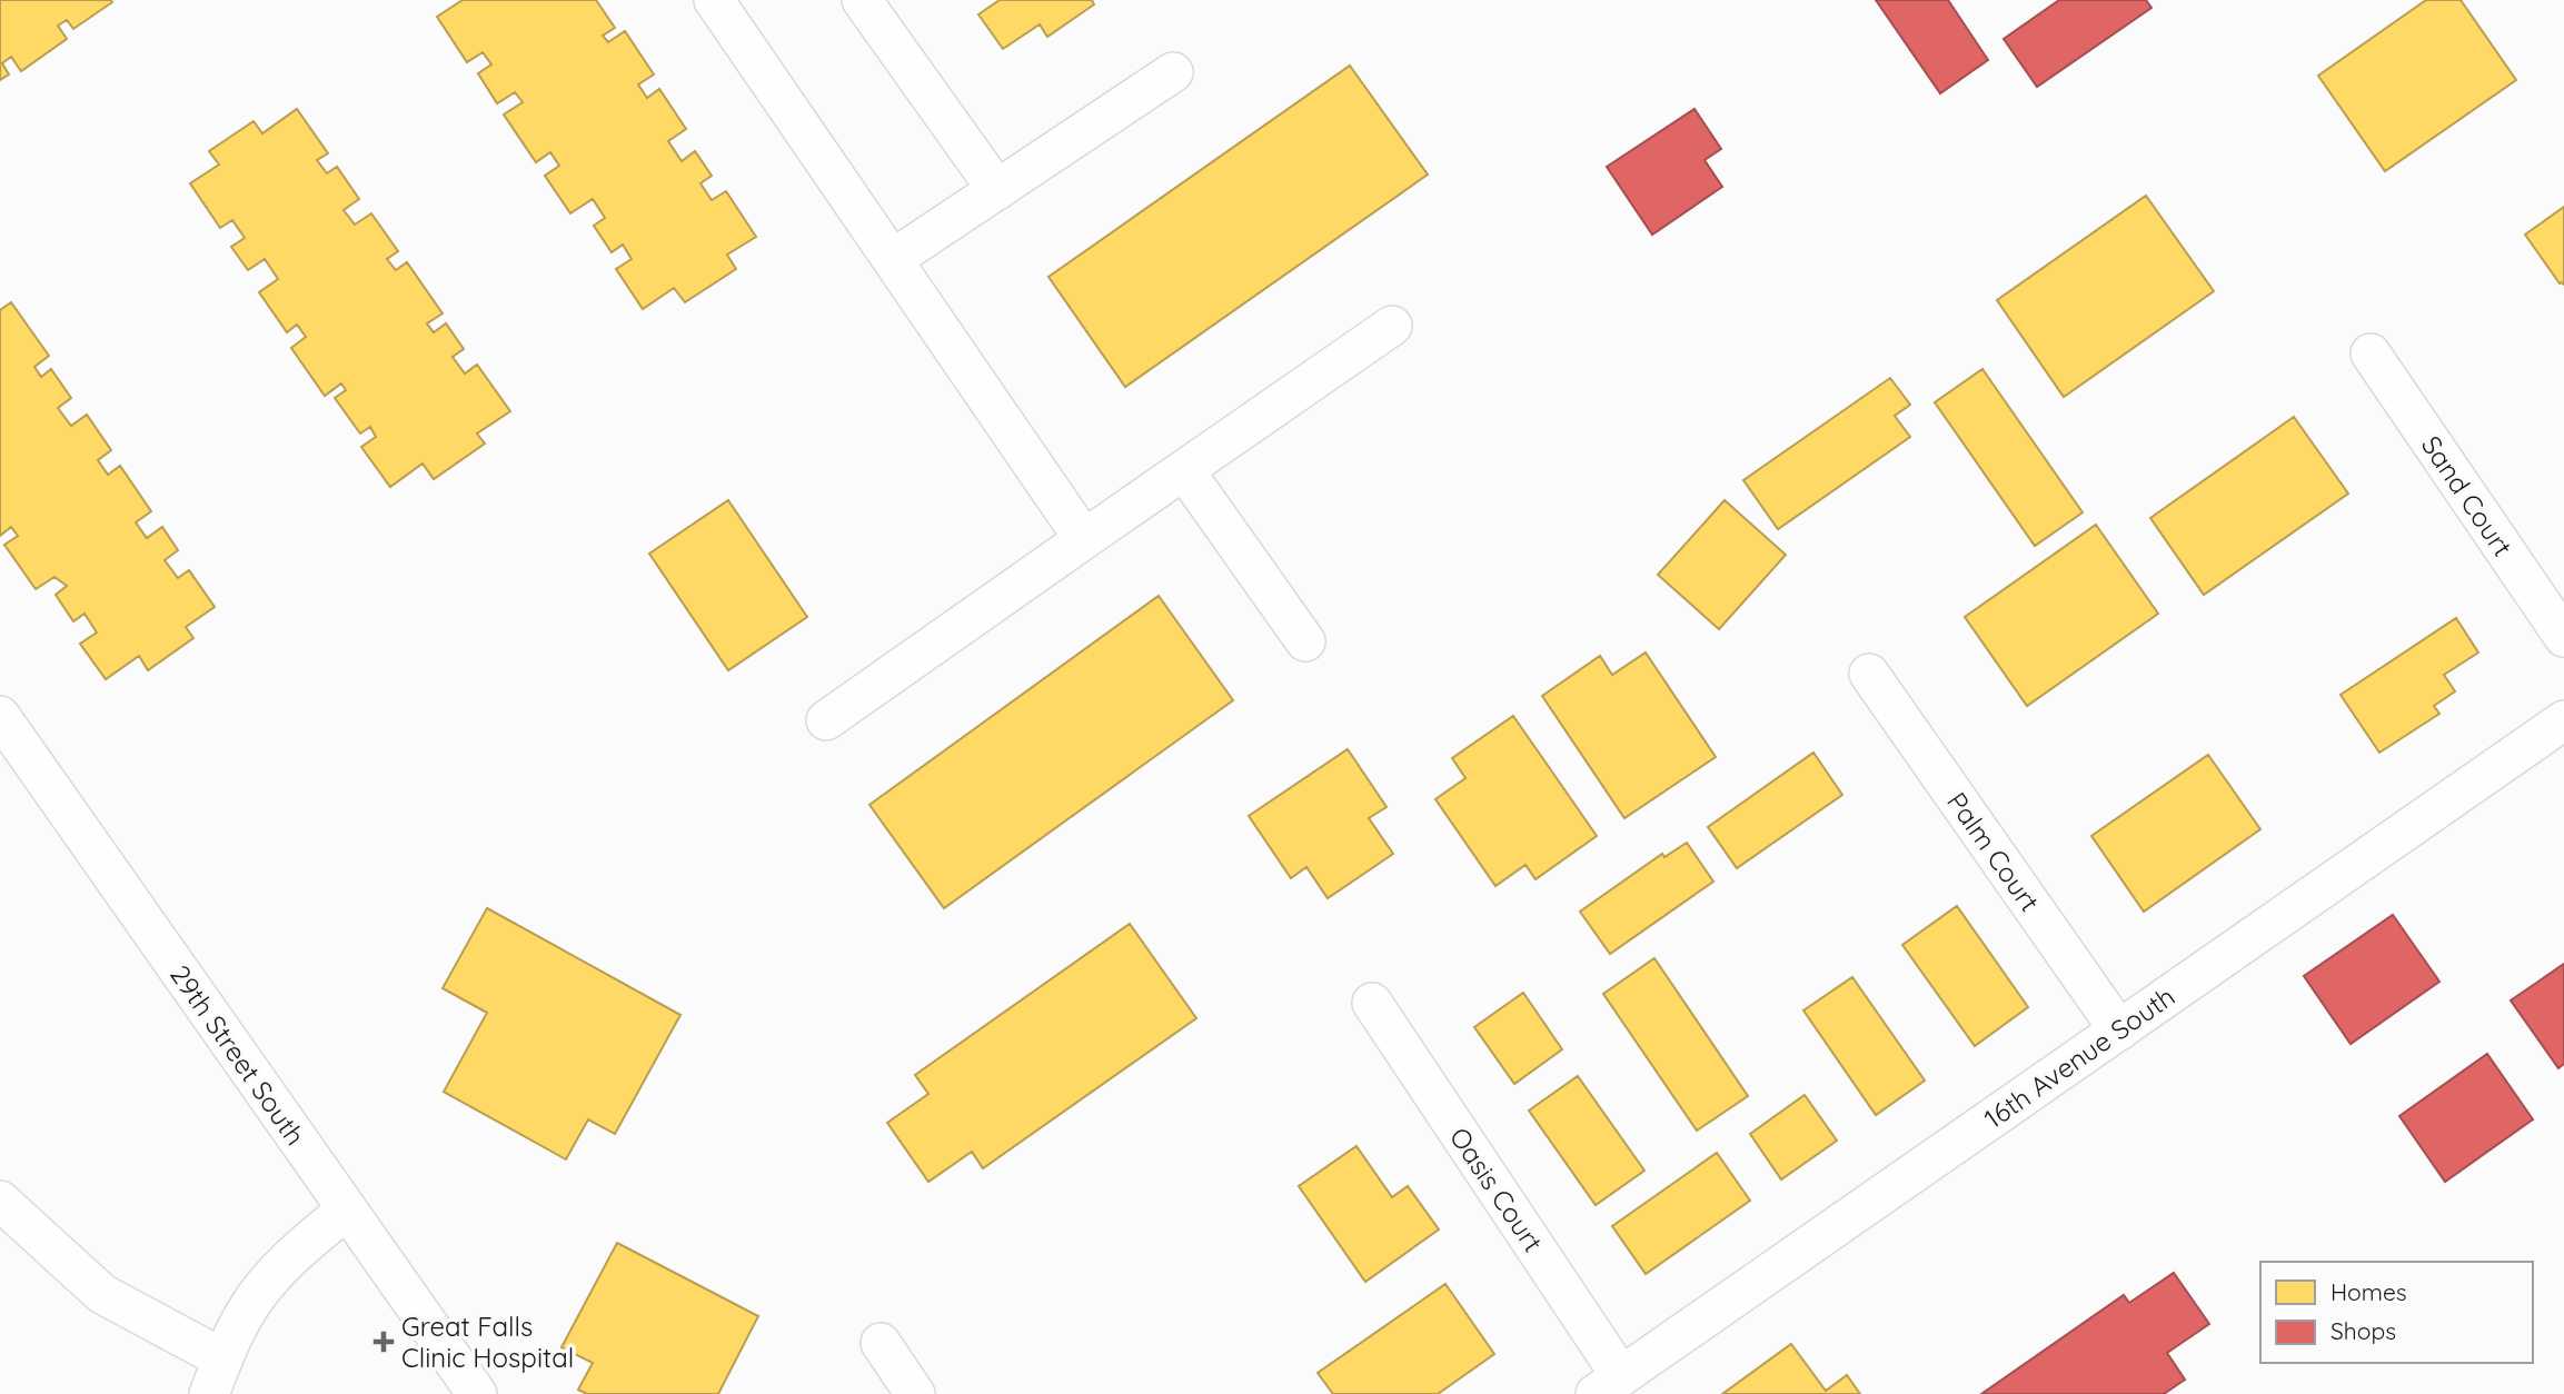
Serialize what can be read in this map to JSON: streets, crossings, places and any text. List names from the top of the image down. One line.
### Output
{"streets":{"street":["Sand Court","Palm Court","29th Street South","16th Avenue South","Oasis Court"]},"crossings":[["Palm Court","16th Avenue South"],["16th Avenue South","Oasis Court"]],"places":{"health":["Great Falls Clinic Hospital"]},"legend":["Homes","Shops"]}
